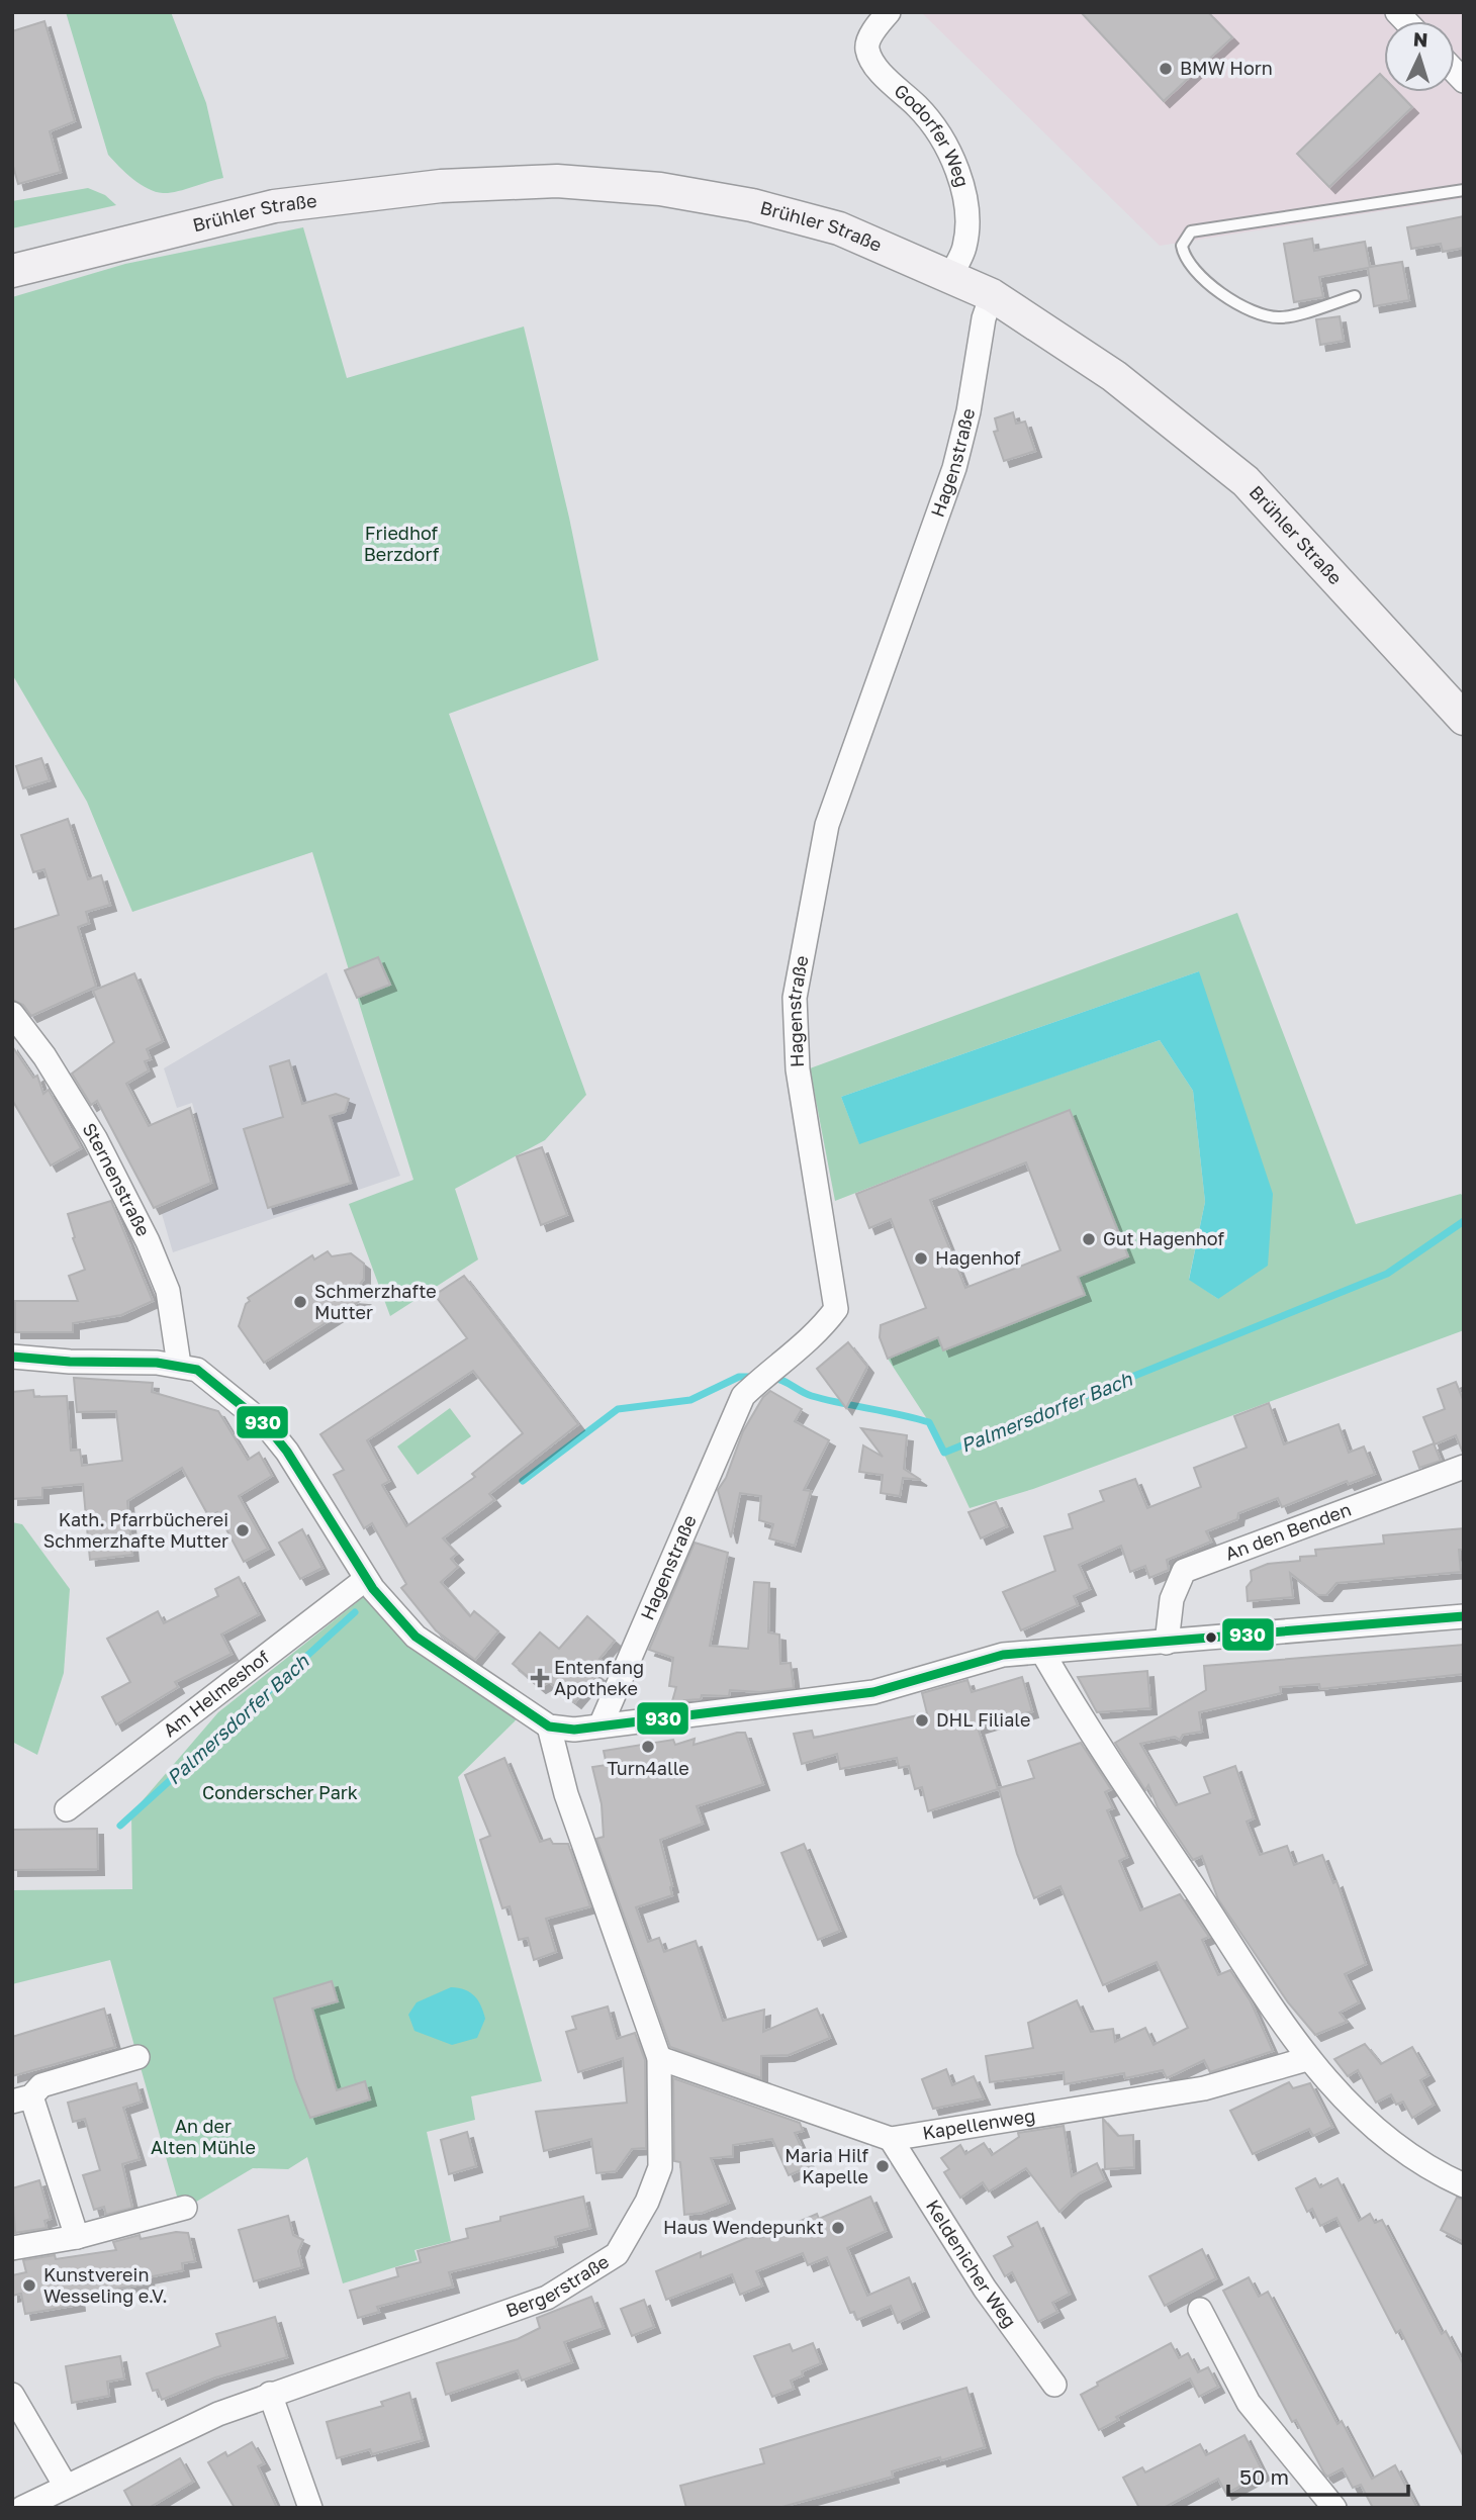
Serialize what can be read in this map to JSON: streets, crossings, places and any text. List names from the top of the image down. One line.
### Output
{"streets":{"main road":["Brühler Straße"],"street":["Godorfer Weg","Hagenstraße","Sternenstraße","An den Benden","Am Helmeshof","Kapellenweg","Keldenicher Weg","Bergerstraße"]},"crossings":[["Godorfer Weg","Brühler Straße"],["Brühler Straße","Hagenstraße"],["Kapellenweg","Keldenicher Weg"],["Kapellenweg","Bergerstraße"]],"water":["Palmersdorfer Bach"],"parks":["Friedhof Berzdorf","Conderscher Park","An der Alten Mühle"],"places":{"other":["BMW Horn","Gut Hagenhof","Hagenhof","Schmerzhafte Mutter","Kath. Pfarrbücherei Schmerzhafte Mutter","DHL Filiale","Turn4alle","Maria Hilf Kapelle","Haus Wendepunkt","Kunstverein Wesseling e.V."],"health":["Entenfang Apotheke"]},"lines":["transit line 930"],"scale_bar":"50 m","north":"top"}
